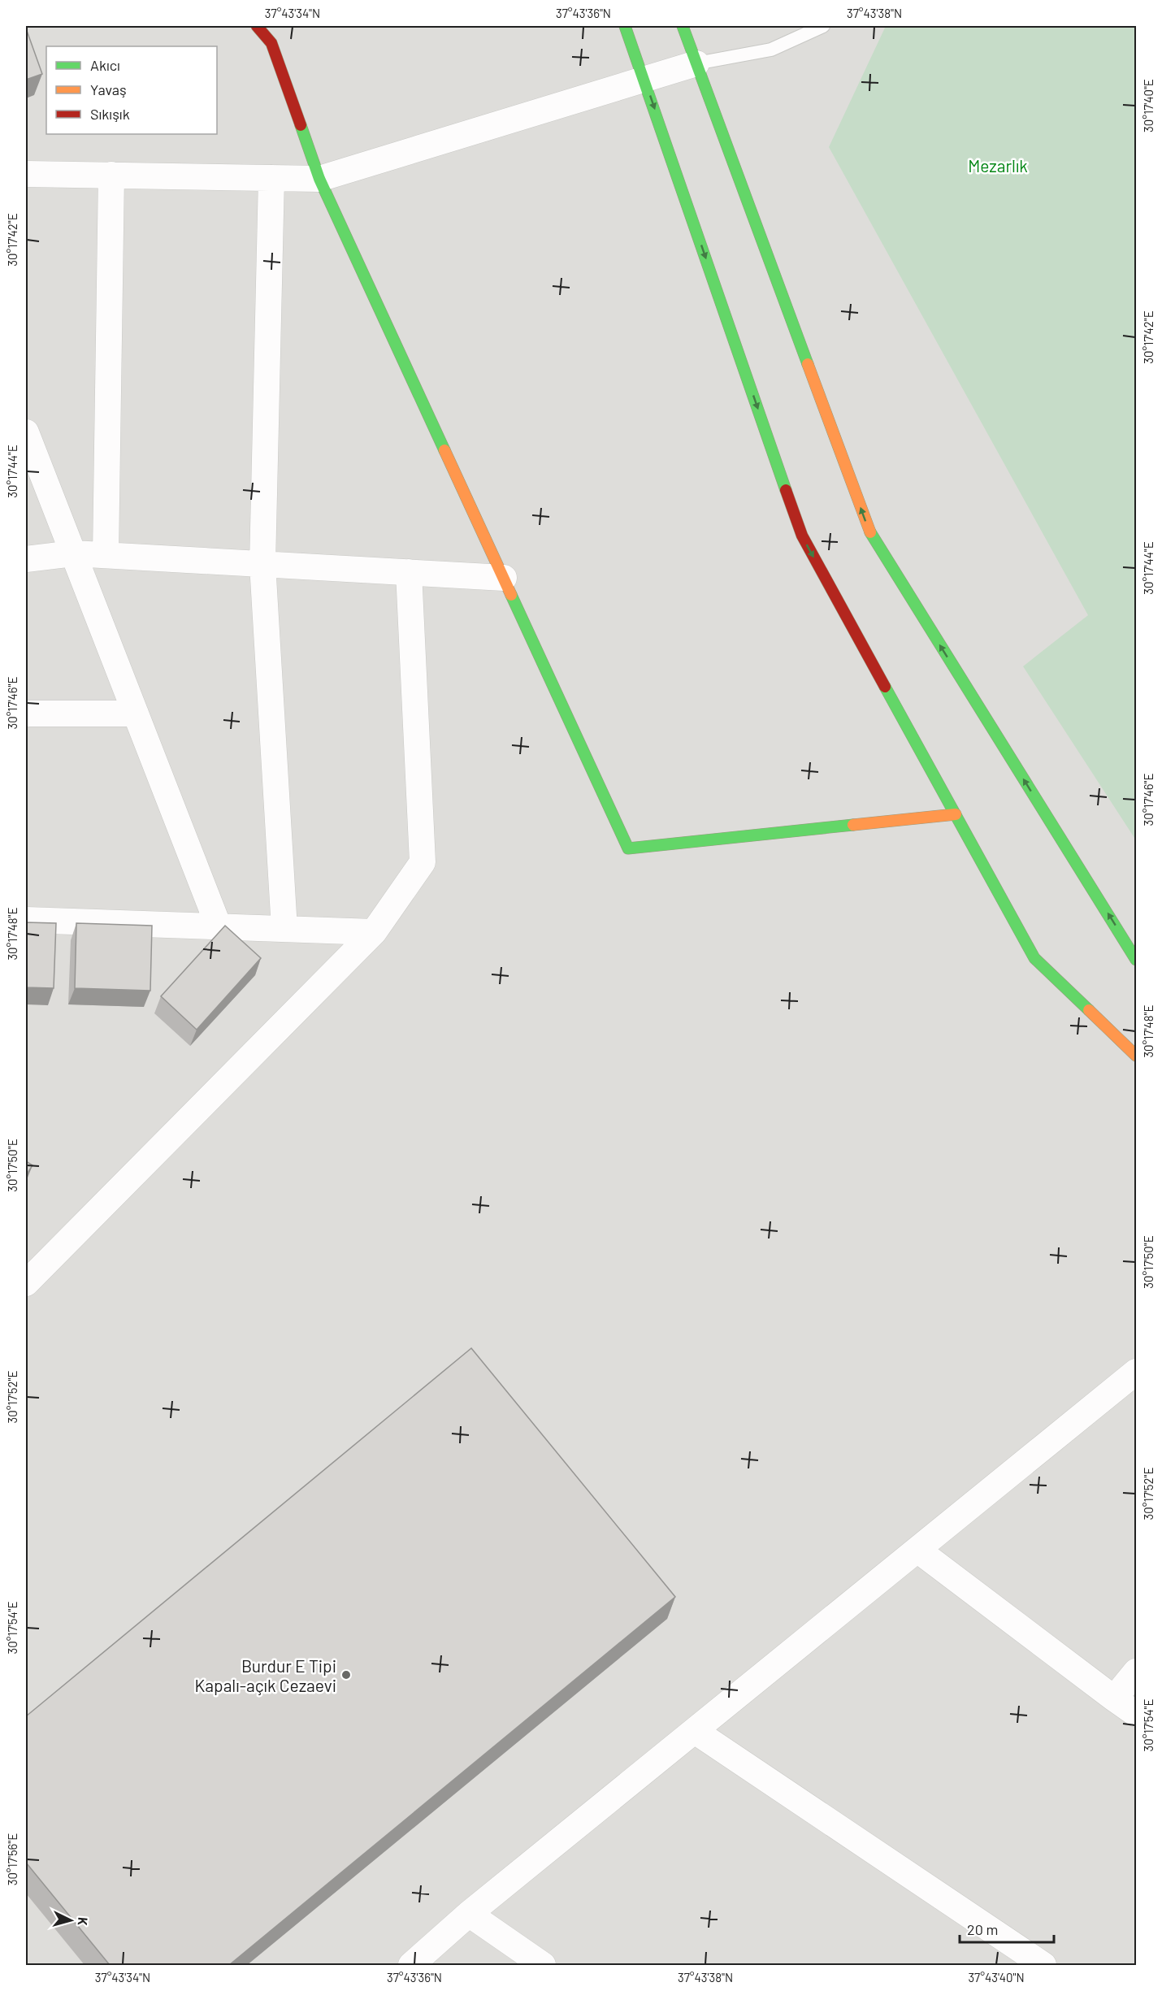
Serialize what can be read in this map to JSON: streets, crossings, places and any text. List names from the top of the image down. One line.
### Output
{"parks":["Mezarlık"],"places":["Burdur E Tipi Kapalı-açık Cezaevi"],"legend":["Akıcı","Yavaş","Sıkışık"],"scale_bar":"20 m","north":"right","coordinates":["37°43'34\"N","37°43'36\"N","37°43'38\"N","30°17'40\"E","30°17'42\"E","30°17'44\"E","30°17'46\"E","30°17'48\"E","30°17'50\"E","30°17'52\"E","30°17'54\"E","30°17'56\"E","37°43'40\"N"]}
